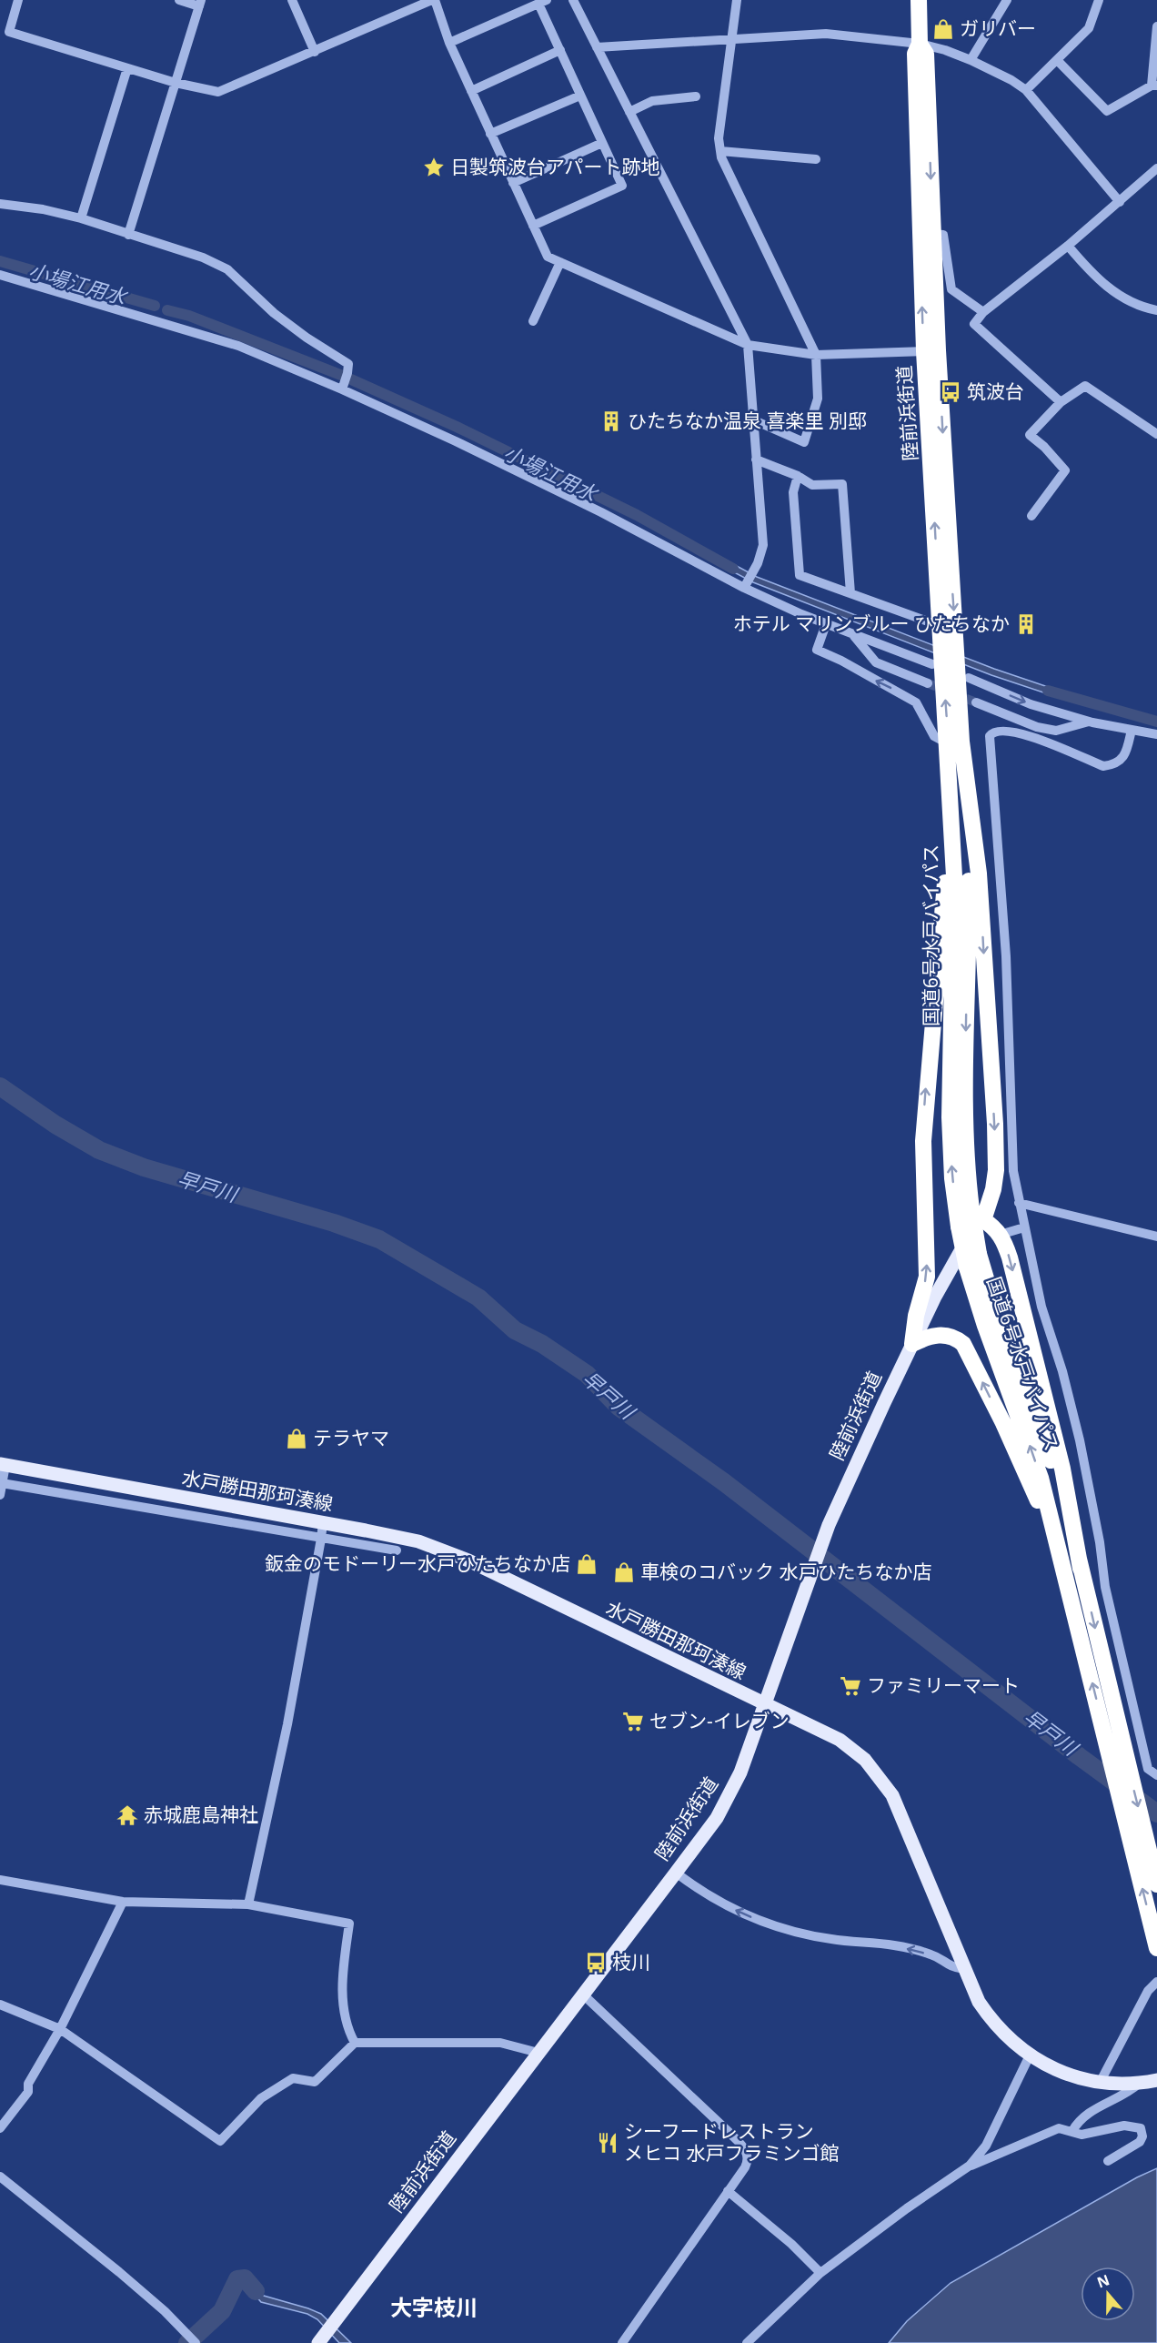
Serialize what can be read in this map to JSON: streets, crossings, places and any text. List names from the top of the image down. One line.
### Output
{"streets":{"highway":["陸前浜街道","国道6号水戸バイパス"],"main road":["水戸勝田那珂湊線"]},"crossings":[["陸前浜街道","国道6号水戸バイパス"],["陸前浜街道","水戸勝田那珂湊線"]],"districts":["大字枝川"],"water":["小場江用水","早戸川"],"places":{"shop":["ガリバー","テラヤマ","鈑金のモドーリー水戸ひたちなか店","車検のコバック 水戸ひたちなか店"],"place":["日製筑波台アパート跡地"],"bus stop":["筑波台","枝川"],"building":["ひたちなか温泉 喜楽里 別邸","ホテル マリンブルー ひたちなか"],"supermarket":["ファミリーマート","セブン-イレブン"],"temple":["赤城鹿島神社"],"restaurant":["シーフードレストラン メヒコ 水戸フラミンゴ館"]},"north":"top"}
